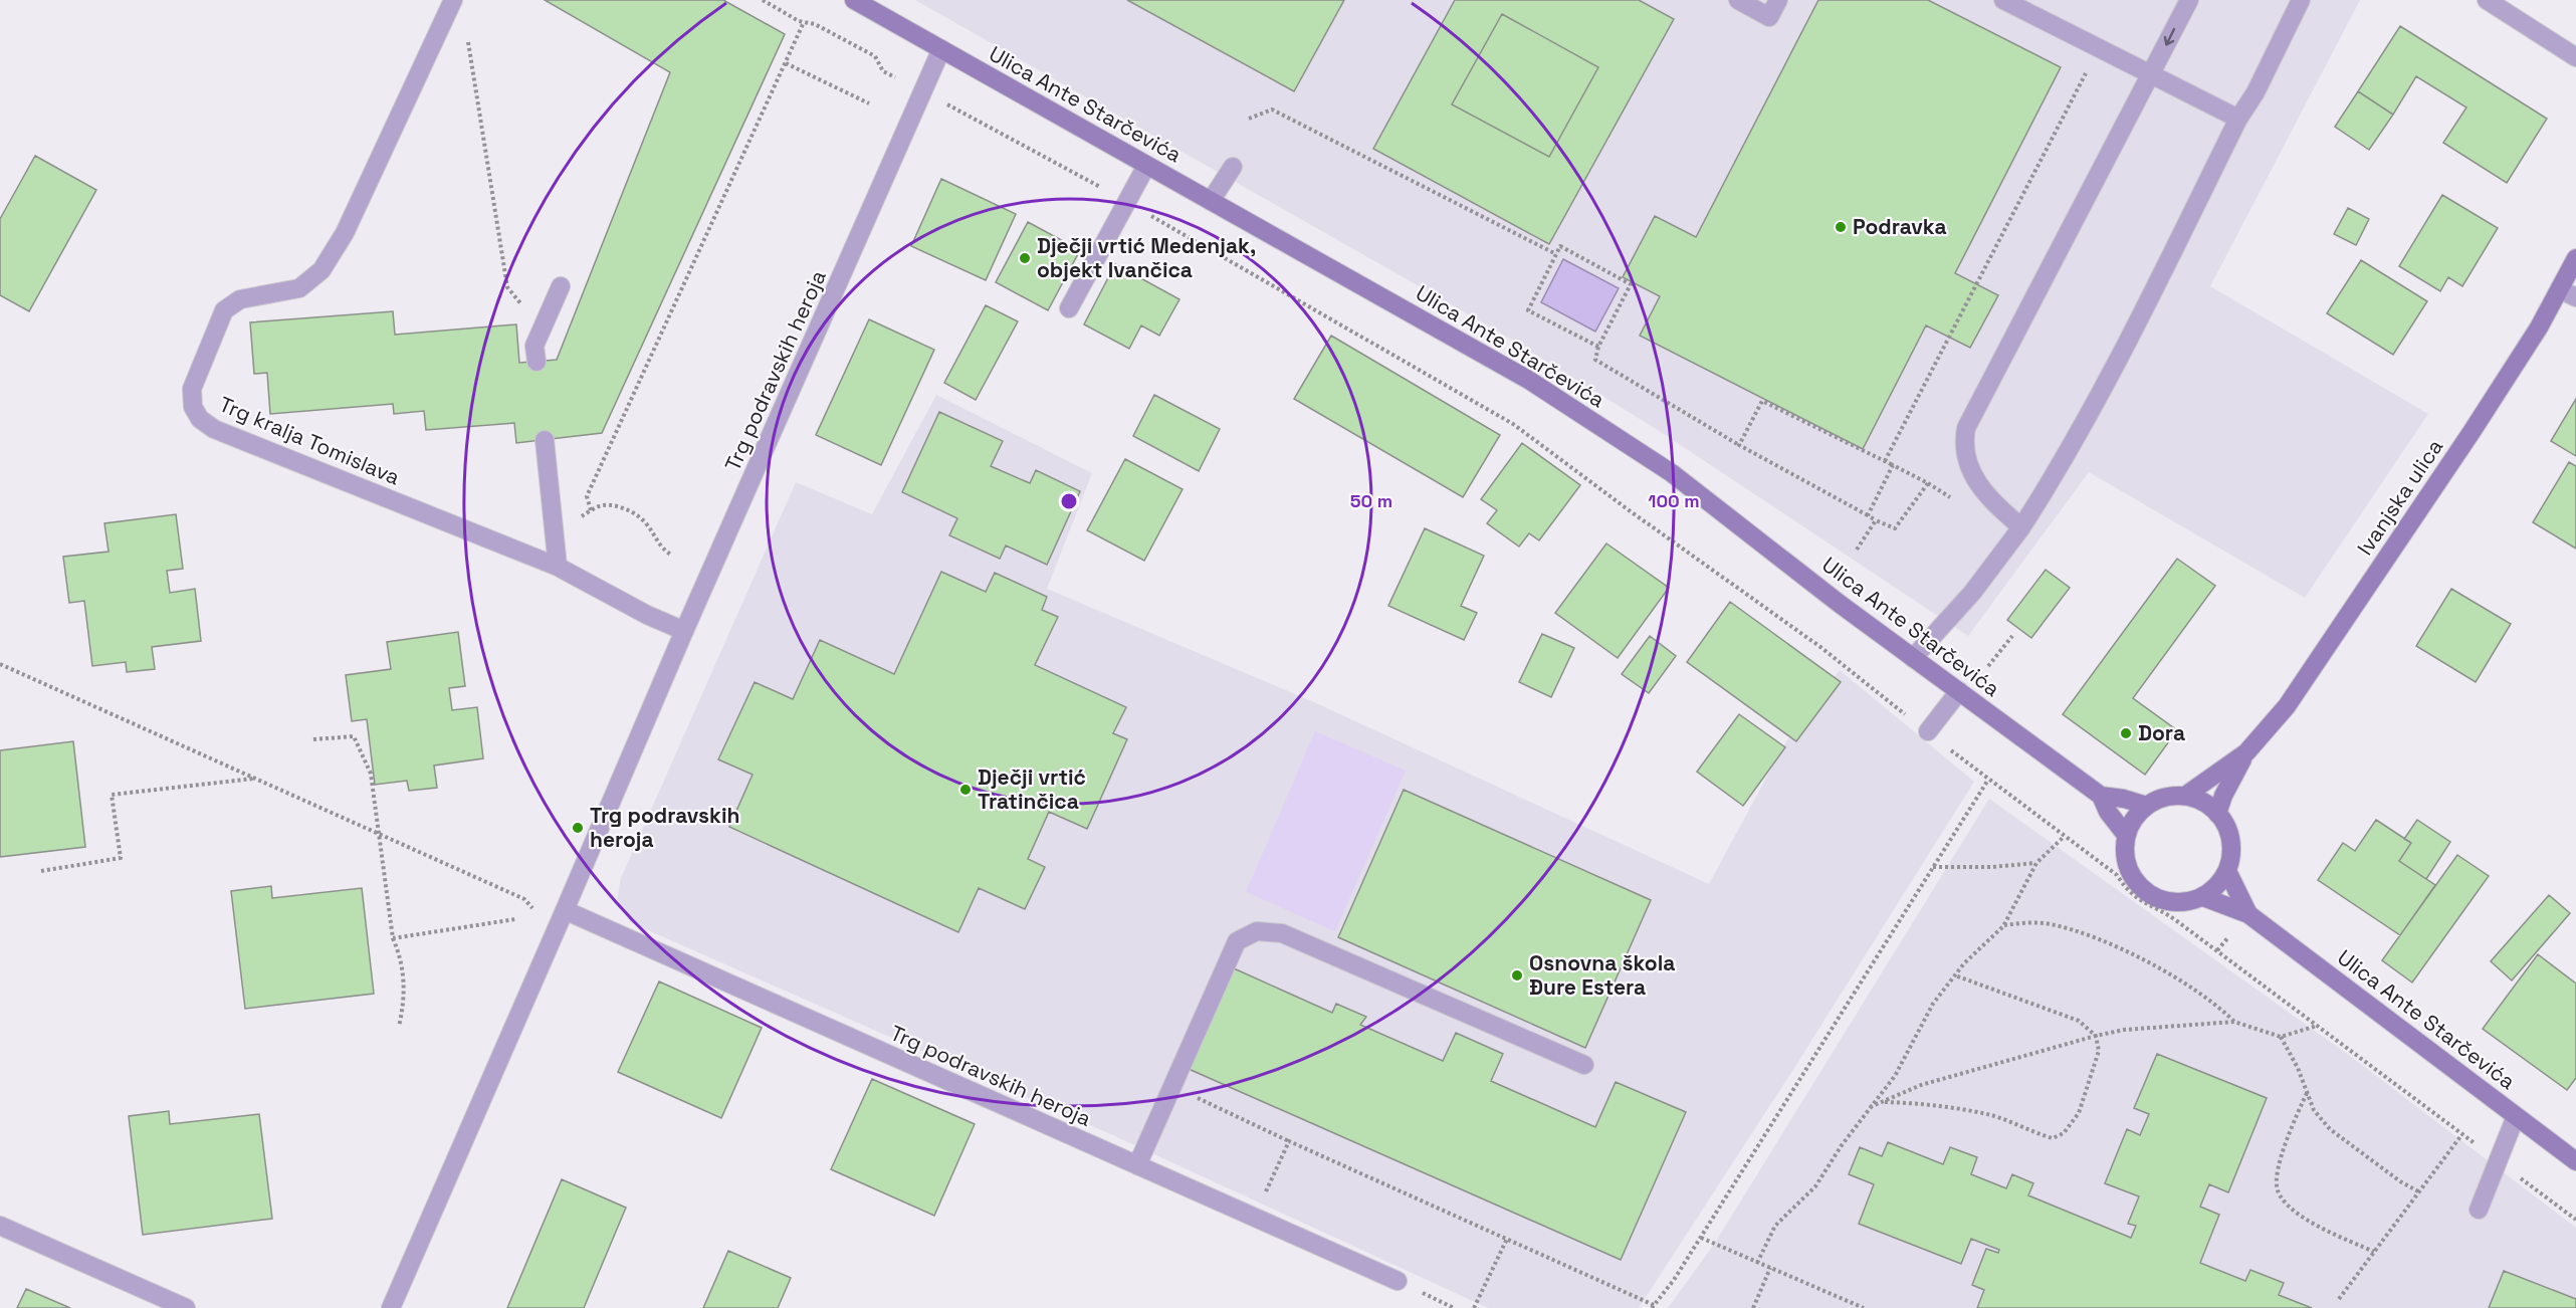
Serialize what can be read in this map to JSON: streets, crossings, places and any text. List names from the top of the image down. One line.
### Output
{"streets":{"main road":["Ulica Ante Starčevića","Ivanjska ulica"],"street":["Trg podravskih heroja","Trg kralja Tomislava"]},"crossings":[["Ulica Ante Starčevića","Trg podravskih heroja"],["Trg podravskih heroja","Trg kralja Tomislava"]],"places":["Podravka","Dječji vrtić Medenjak, objekt Ivančica","Dora","Dječji vrtić Tratinčica","Trg podravskih heroja","Osnovna škola Đure Estera"],"rings":["50 m","100 m"]}
